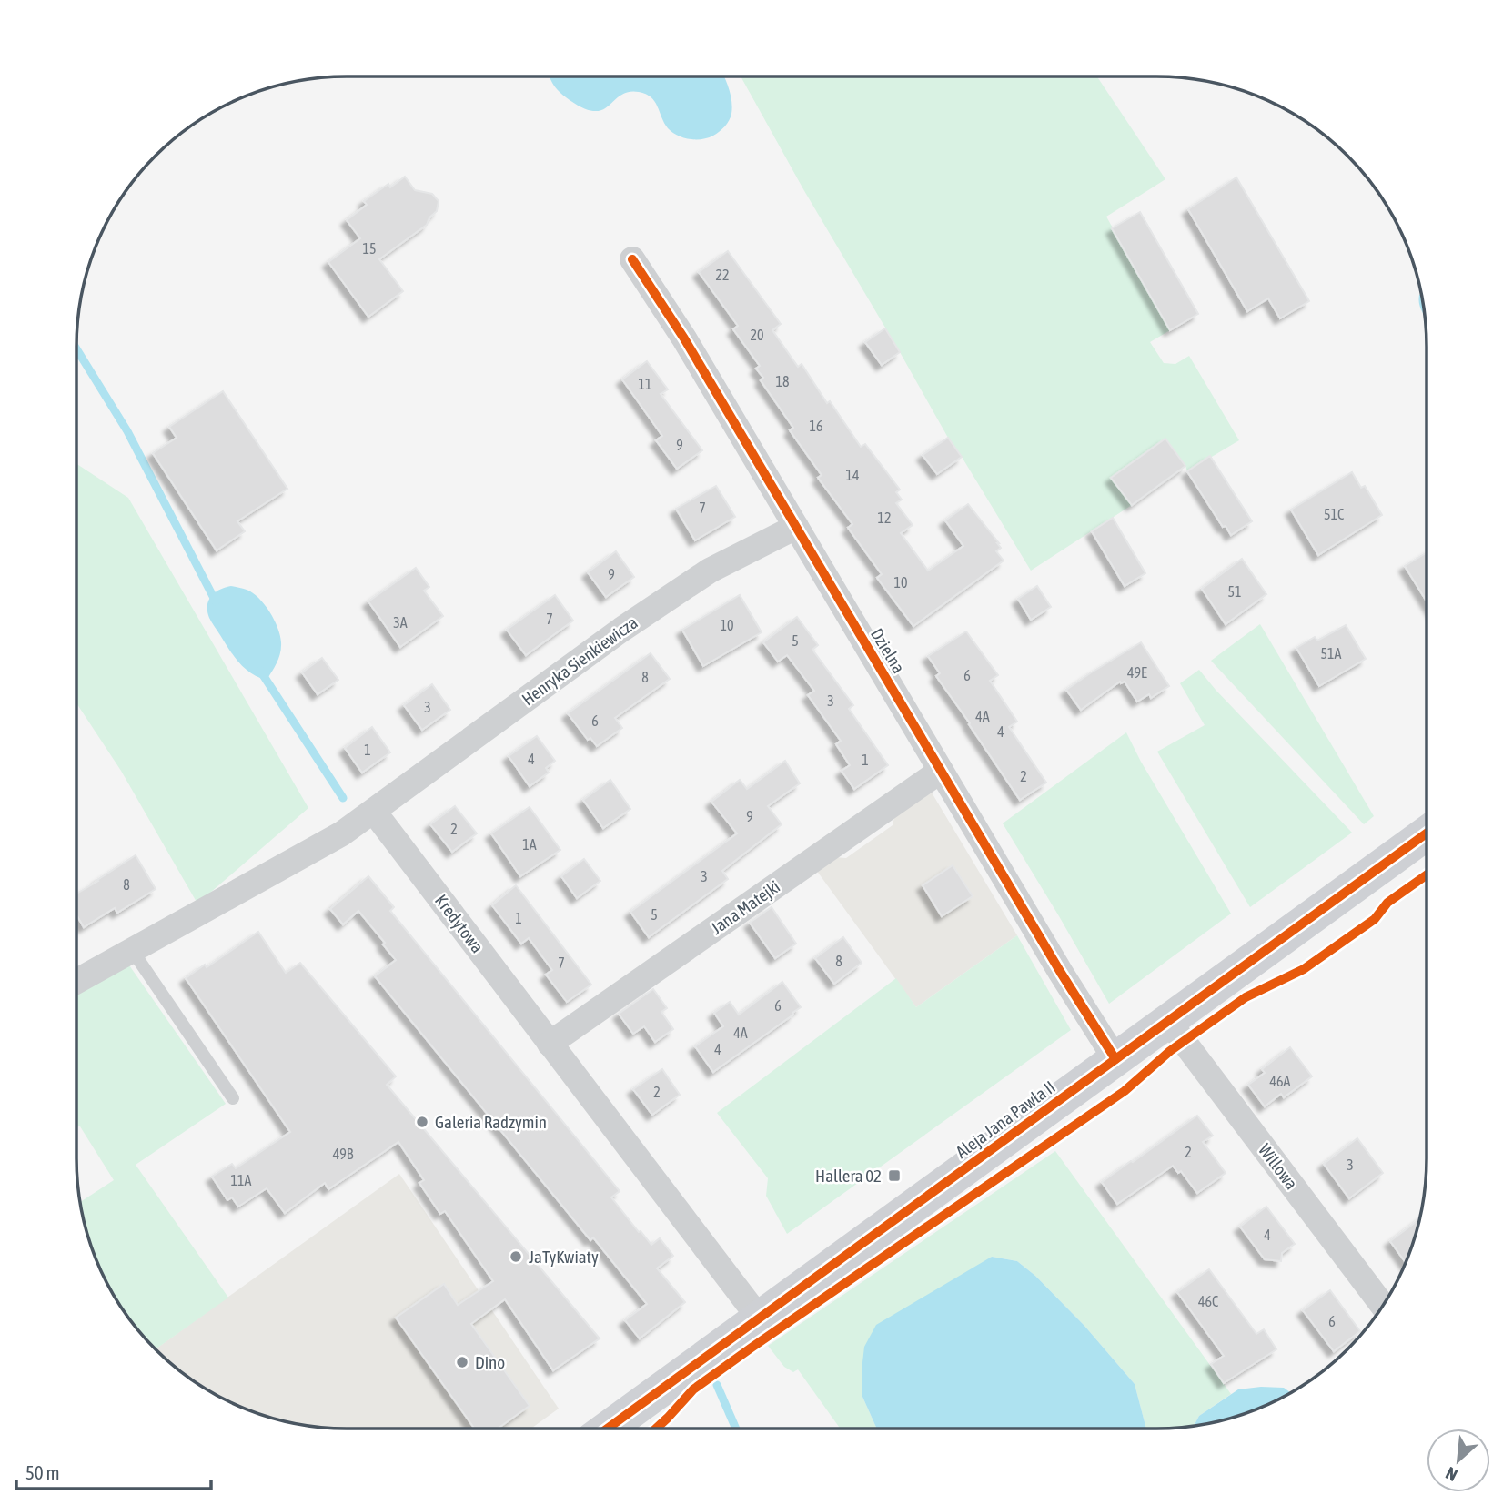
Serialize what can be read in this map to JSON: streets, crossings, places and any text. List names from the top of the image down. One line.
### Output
{"streets":{"street":["Dzielna","Henryka Sienkiewicza","Jana Matejki","Kredytowa","Aleja Jana Pawła II","Willowa"]},"crossings":[["Dzielna","Henryka Sienkiewicza"],["Dzielna","Jana Matejki"],["Dzielna","Aleja Jana Pawła II"],["Henryka Sienkiewicza","Kredytowa"],["Jana Matejki","Kredytowa"],["Kredytowa","Aleja Jana Pawła II"],["Aleja Jana Pawła II","Willowa"]],"places":{"other":["Galeria Radzymin","JaTyKwiaty","Dino"],"transit":["Hallera 02"]},"house_numbers":["15","22","20","18","11","16","9","14","7","51C","12","9","10","51","7","3A","10","5","51A","49E","6","8","3","3","4A","6","4","1","4","1","2","9","2","1A","3","8","5","1","8","7","6","4A","4","46A","2","2","49B","3","11A","4","46C","6"],"scale_bar":"50 m","north":"bottom left"}
